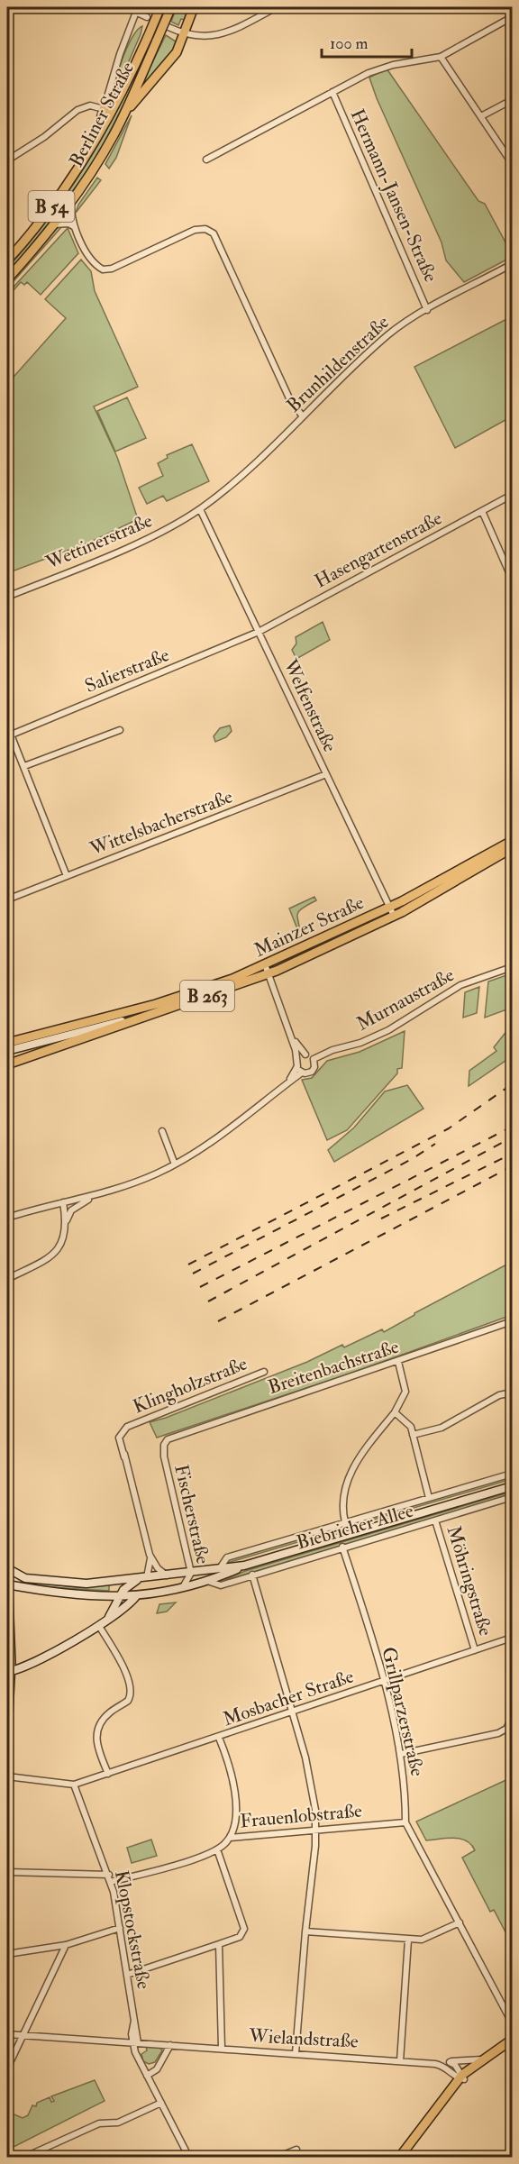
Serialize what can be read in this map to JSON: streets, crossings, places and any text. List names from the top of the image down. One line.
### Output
{"streets":{"main road":["Berliner Straße","B 54","Mainzer Straße","B 263","Biebricher Allee"],"street":["Hermann-Jansen-Straße","Brunhildenstraße","Wettinerstraße","Hasengartenstraße","Salierstraße","Welfenstraße","Wittelsbacherstraße","Murnaustraße","Breitenbachstraße","Klingholzstraße","Fischerstraße","Möhringstraße","Mosbacher Straße","Grillparzerstraße","Frauenlobstraße","Klopstockstraße","Wielandstraße"]},"crossings":[["Hermann-Jansen-Straße","Brunhildenstraße"],["Brunhildenstraße","Wettinerstraße"],["Brunhildenstraße","Welfenstraße"],["Wettinerstraße","Welfenstraße"],["Hasengartenstraße","Salierstraße"],["Hasengartenstraße","Welfenstraße"],["Salierstraße","Welfenstraße"],["Welfenstraße","Wittelsbacherstraße"],["Welfenstraße","Mainzer Straße"],["Breitenbachstraße","Fischerstraße"],["Klingholzstraße","Biebricher Allee"],["Fischerstraße","Biebricher Allee"],["Biebricher Allee","Möhringstraße"],["Biebricher Allee","Grillparzerstraße"],["Möhringstraße","Mosbacher Straße"],["Mosbacher Straße","Grillparzerstraße"],["Mosbacher Straße","Klopstockstraße"],["Grillparzerstraße","Frauenlobstraße"],["Frauenlobstraße","Klopstockstraße"],["Klopstockstraße","Wielandstraße"]],"scale_bar":"100 m"}
